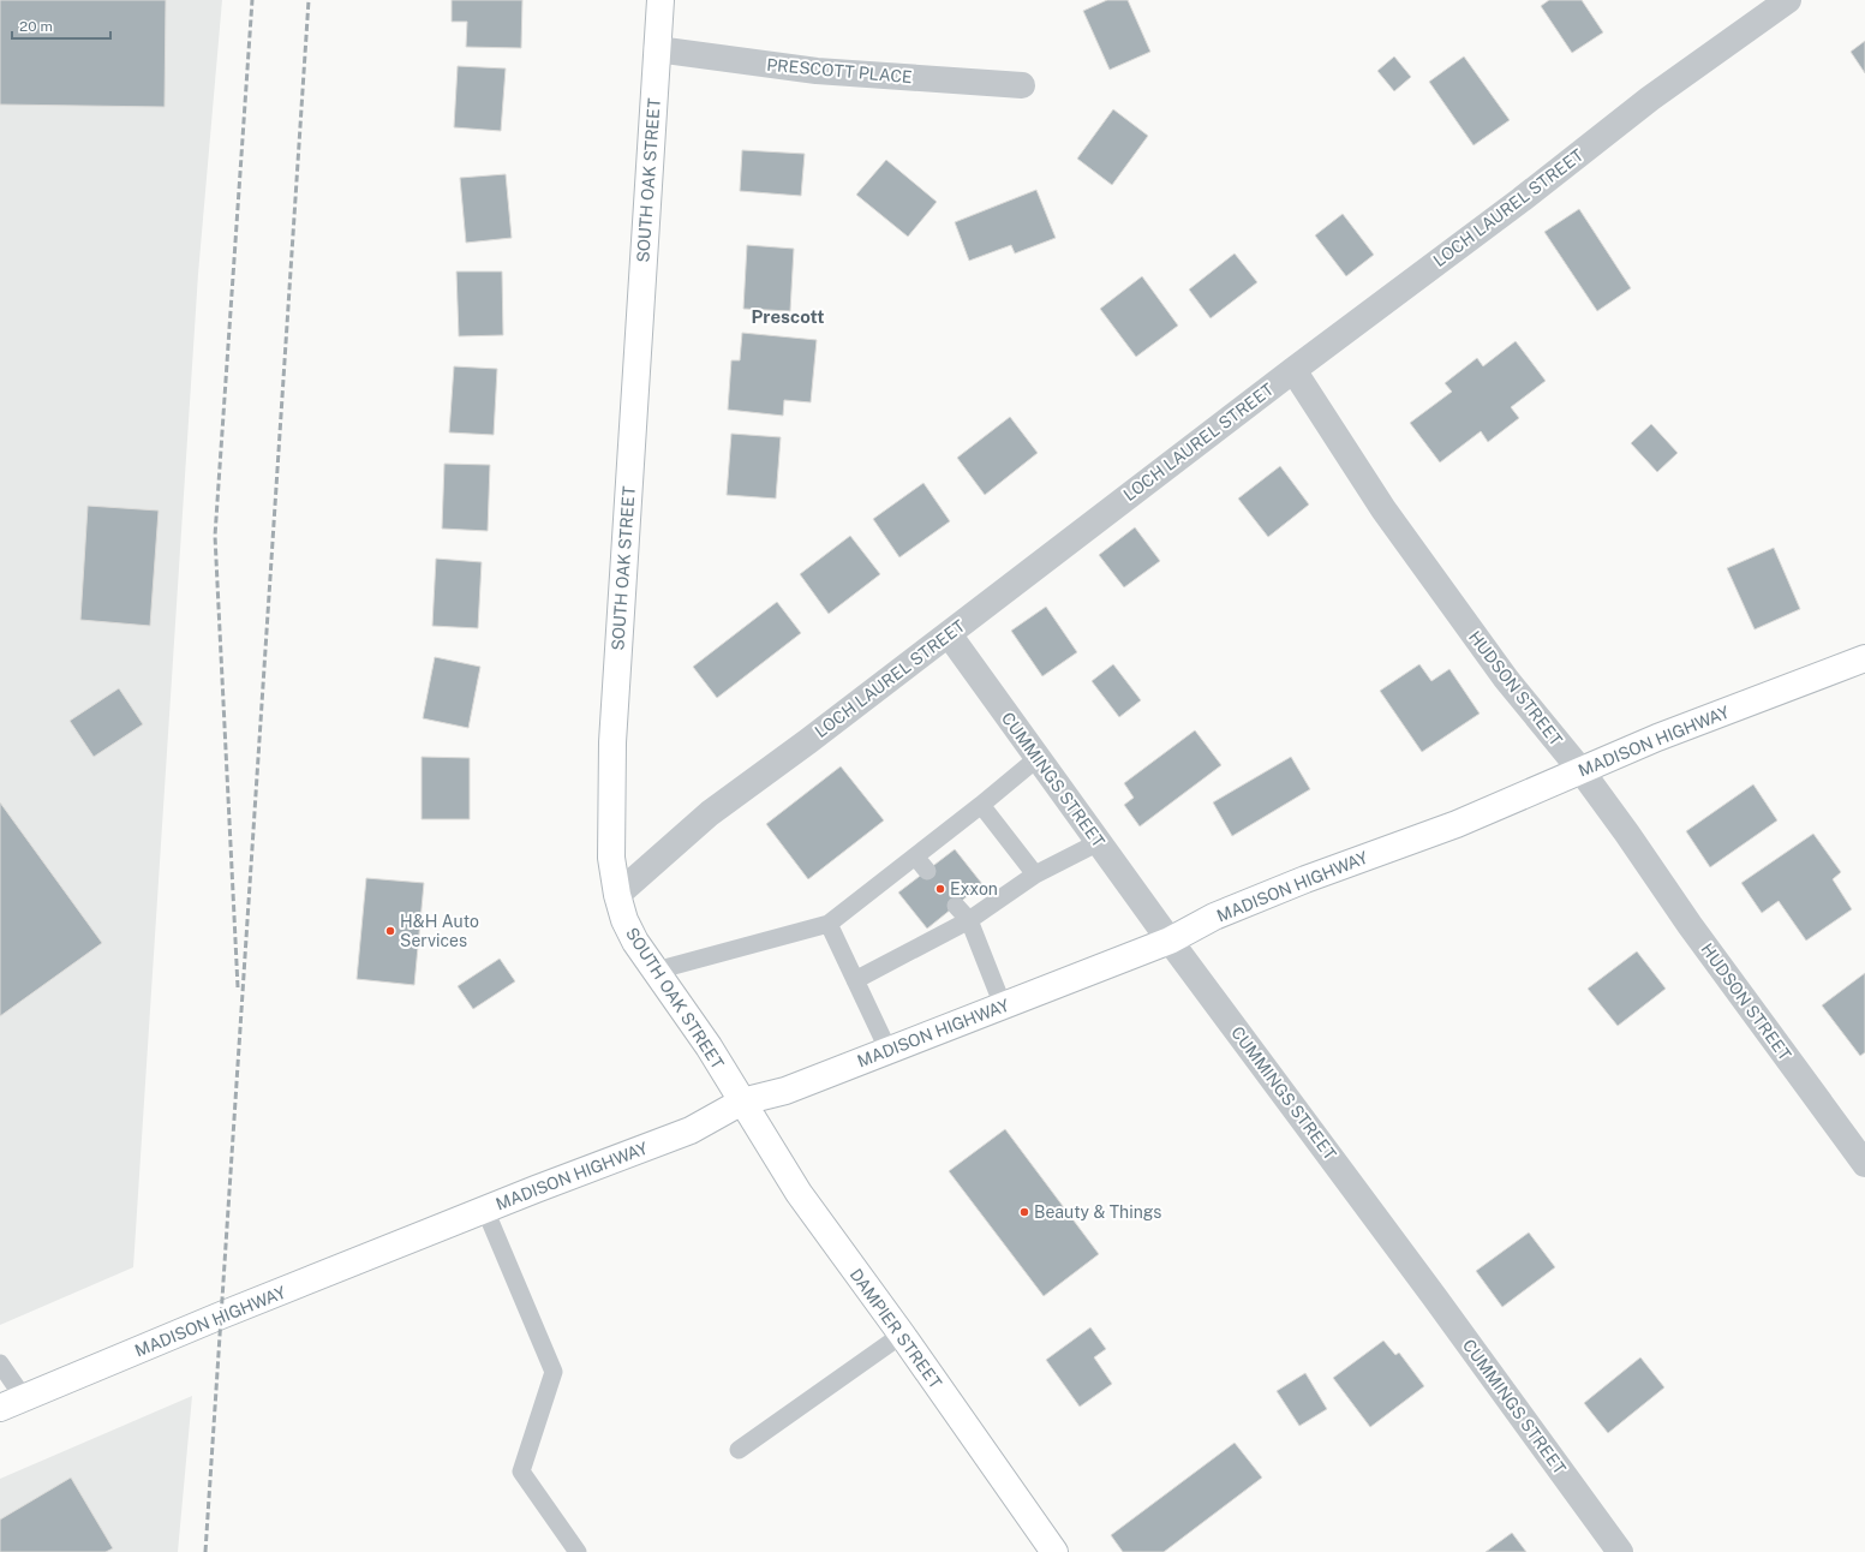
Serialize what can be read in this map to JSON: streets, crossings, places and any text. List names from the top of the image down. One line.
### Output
{"streets":{"main road":["SOUTH OAK STREET","MADISON HIGHWAY","DAMPIER STREET"],"street":["PRESCOTT PLACE","LOCH LAUREL STREET","HUDSON STREET","CUMMINGS STREET"]},"crossings":[["PRESCOTT PLACE","SOUTH OAK STREET"],["SOUTH OAK STREET","LOCH LAUREL STREET"],["SOUTH OAK STREET","MADISON HIGHWAY"],["SOUTH OAK STREET","DAMPIER STREET"],["LOCH LAUREL STREET","HUDSON STREET"],["LOCH LAUREL STREET","CUMMINGS STREET"],["HUDSON STREET","MADISON HIGHWAY"],["MADISON HIGHWAY","CUMMINGS STREET"],["MADISON HIGHWAY","DAMPIER STREET"]],"districts":["Prescott"],"places":["Exxon","H&H Auto Services","Beauty & Things"],"scale_bar":"20 m"}
